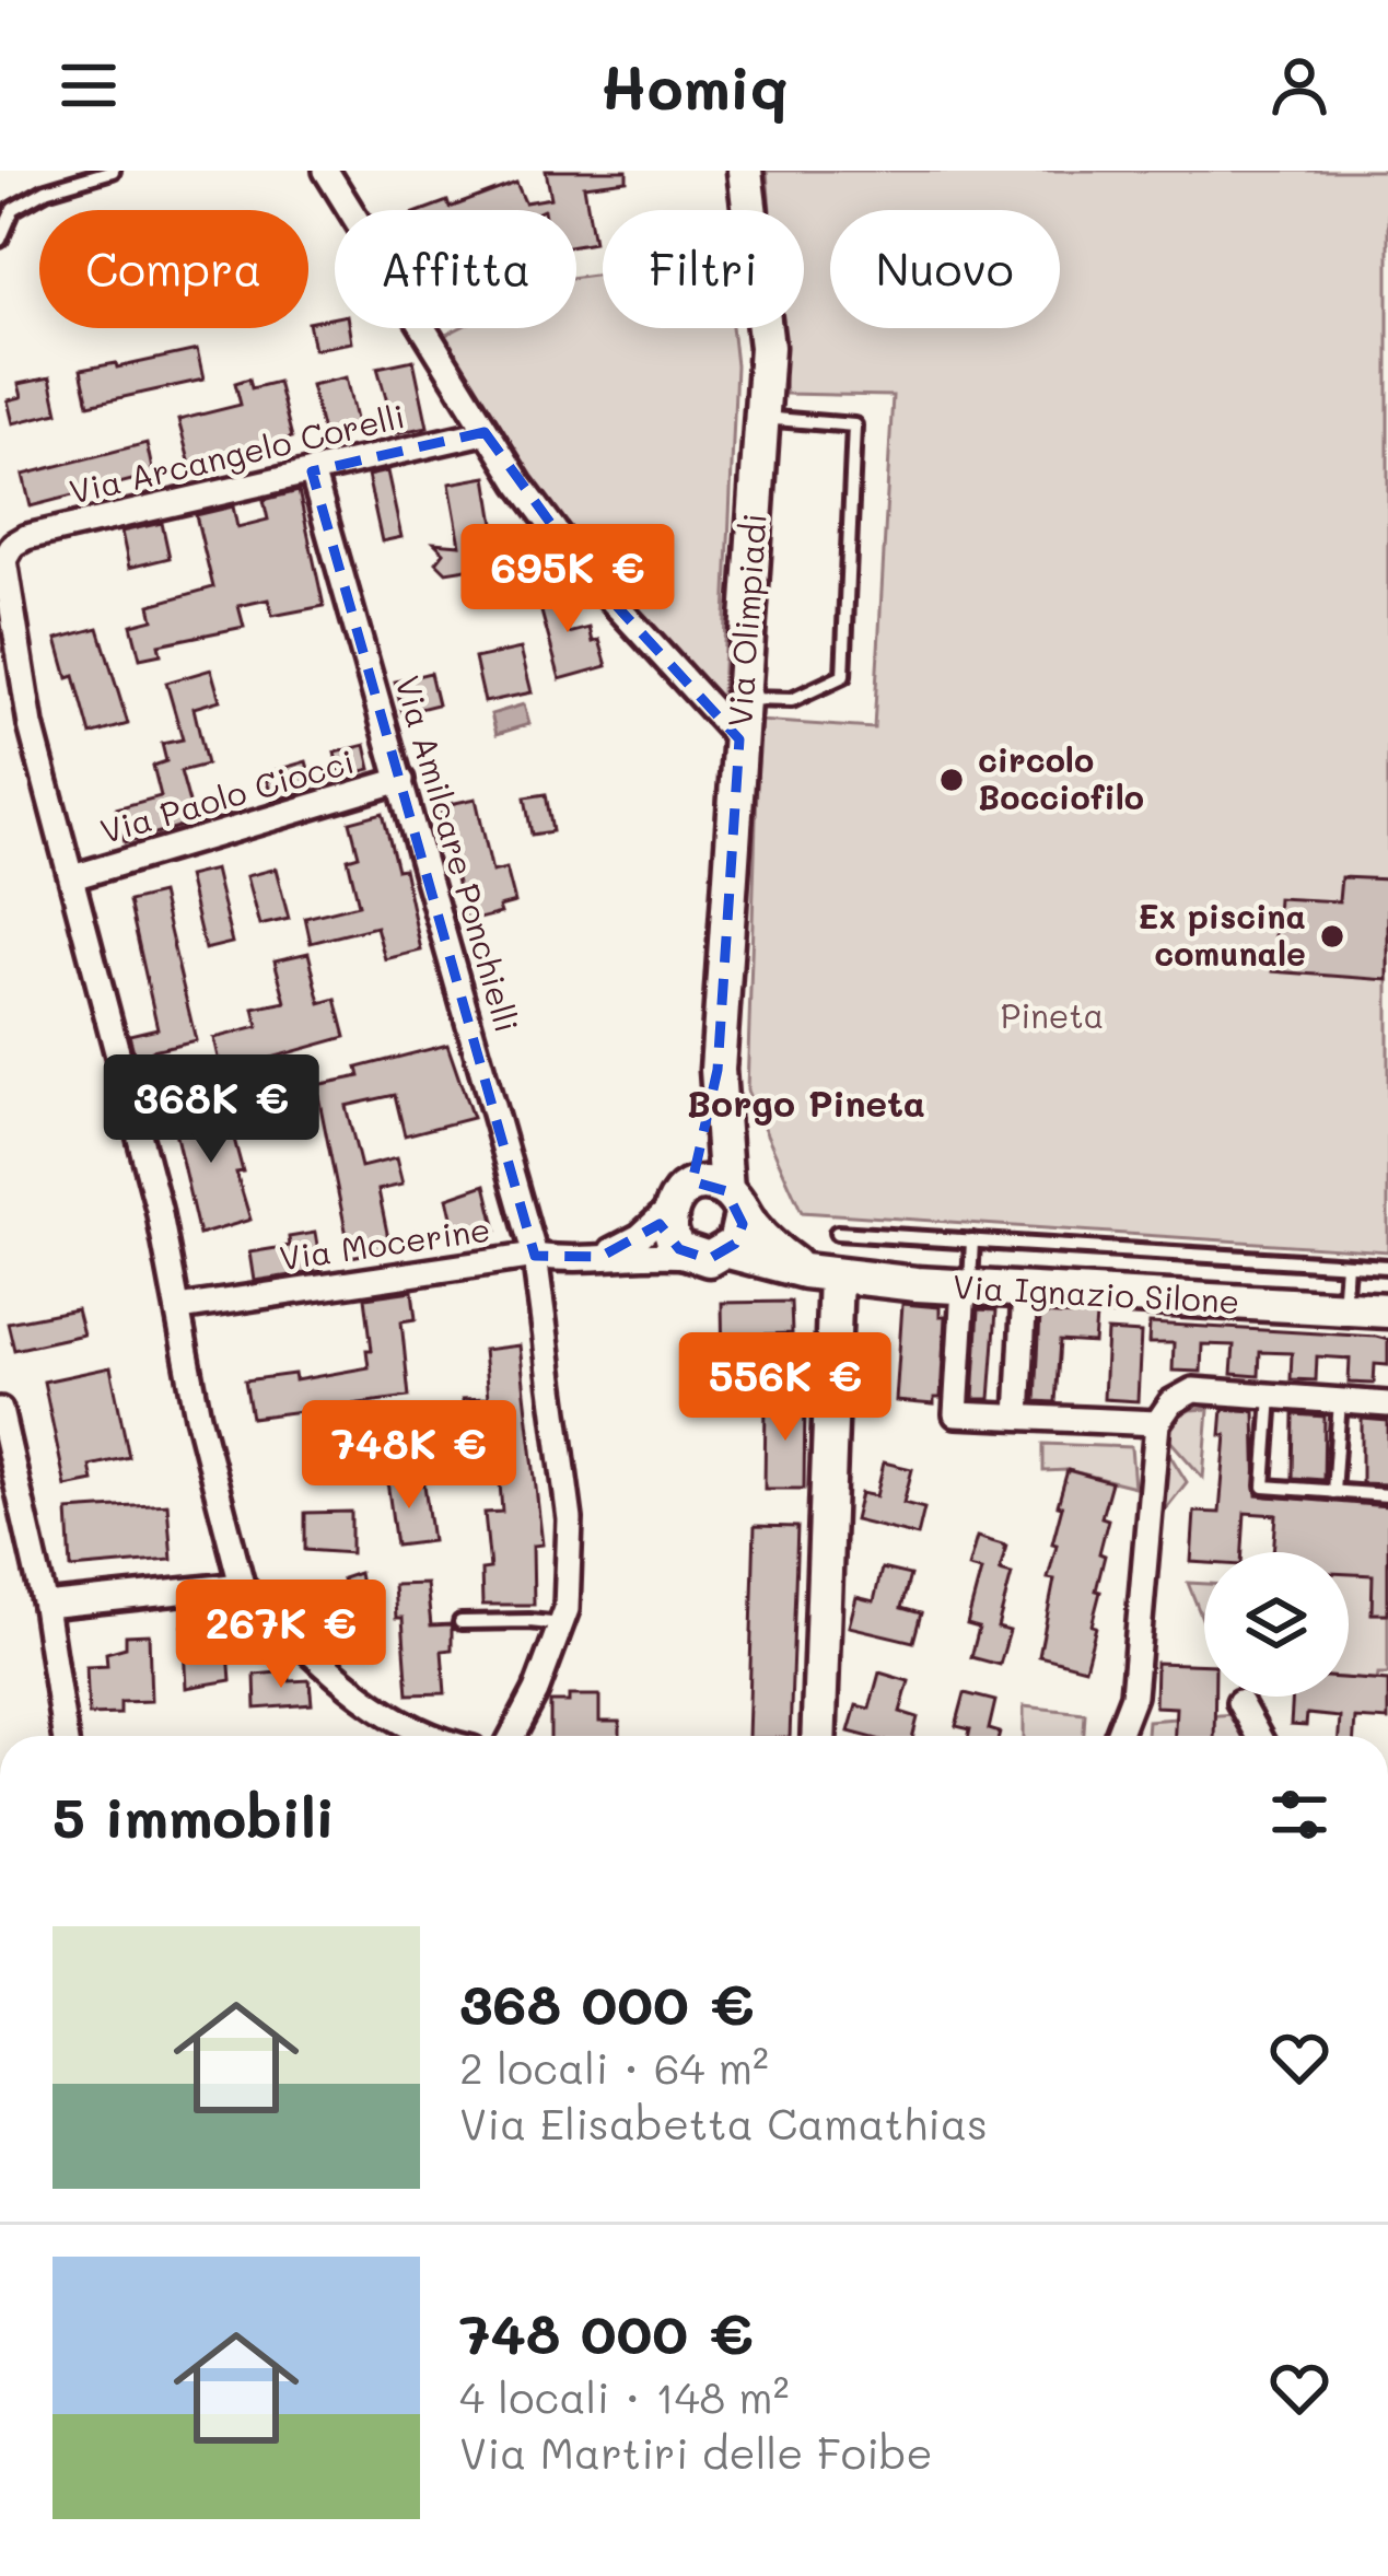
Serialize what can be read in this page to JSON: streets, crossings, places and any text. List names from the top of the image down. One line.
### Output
{"streets":{"street":["Via Arcangelo Corelli","Via Olimpiadi","Via Paolo Ciocci","Via Amilcare Ponchielli","Via Mocerine","Via Ignazio Silone"]},"crossings":[["Via Arcangelo Corelli","Via Paolo Ciocci"],["Via Arcangelo Corelli","Via Amilcare Ponchielli"],["Via Olimpiadi","Via Mocerine"],["Via Olimpiadi","Via Ignazio Silone"],["Via Paolo Ciocci","Via Amilcare Ponchielli"],["Via Amilcare Ponchielli","Via Mocerine"],["Via Mocerine","Via Ignazio Silone"]],"districts":["Borgo Pineta"],"parks":["Pineta"],"places":["circolo Bocciofilo","Ex piscina comunale"],"page":{"header":"Homiq","chip":["Compra","Affitta","Filtri","Nuovo"],"price":["695K €","368K €","556K €","748K €","267K €"],"heading":"5 immobili","list":[{"name":"368 000 €","note":"2 locali · 64 m² · Via Elisabetta Camathias"},{"name":"748 000 €","note":"4 locali · 148 m² · Via Martiri delle Foibe"}]}}
